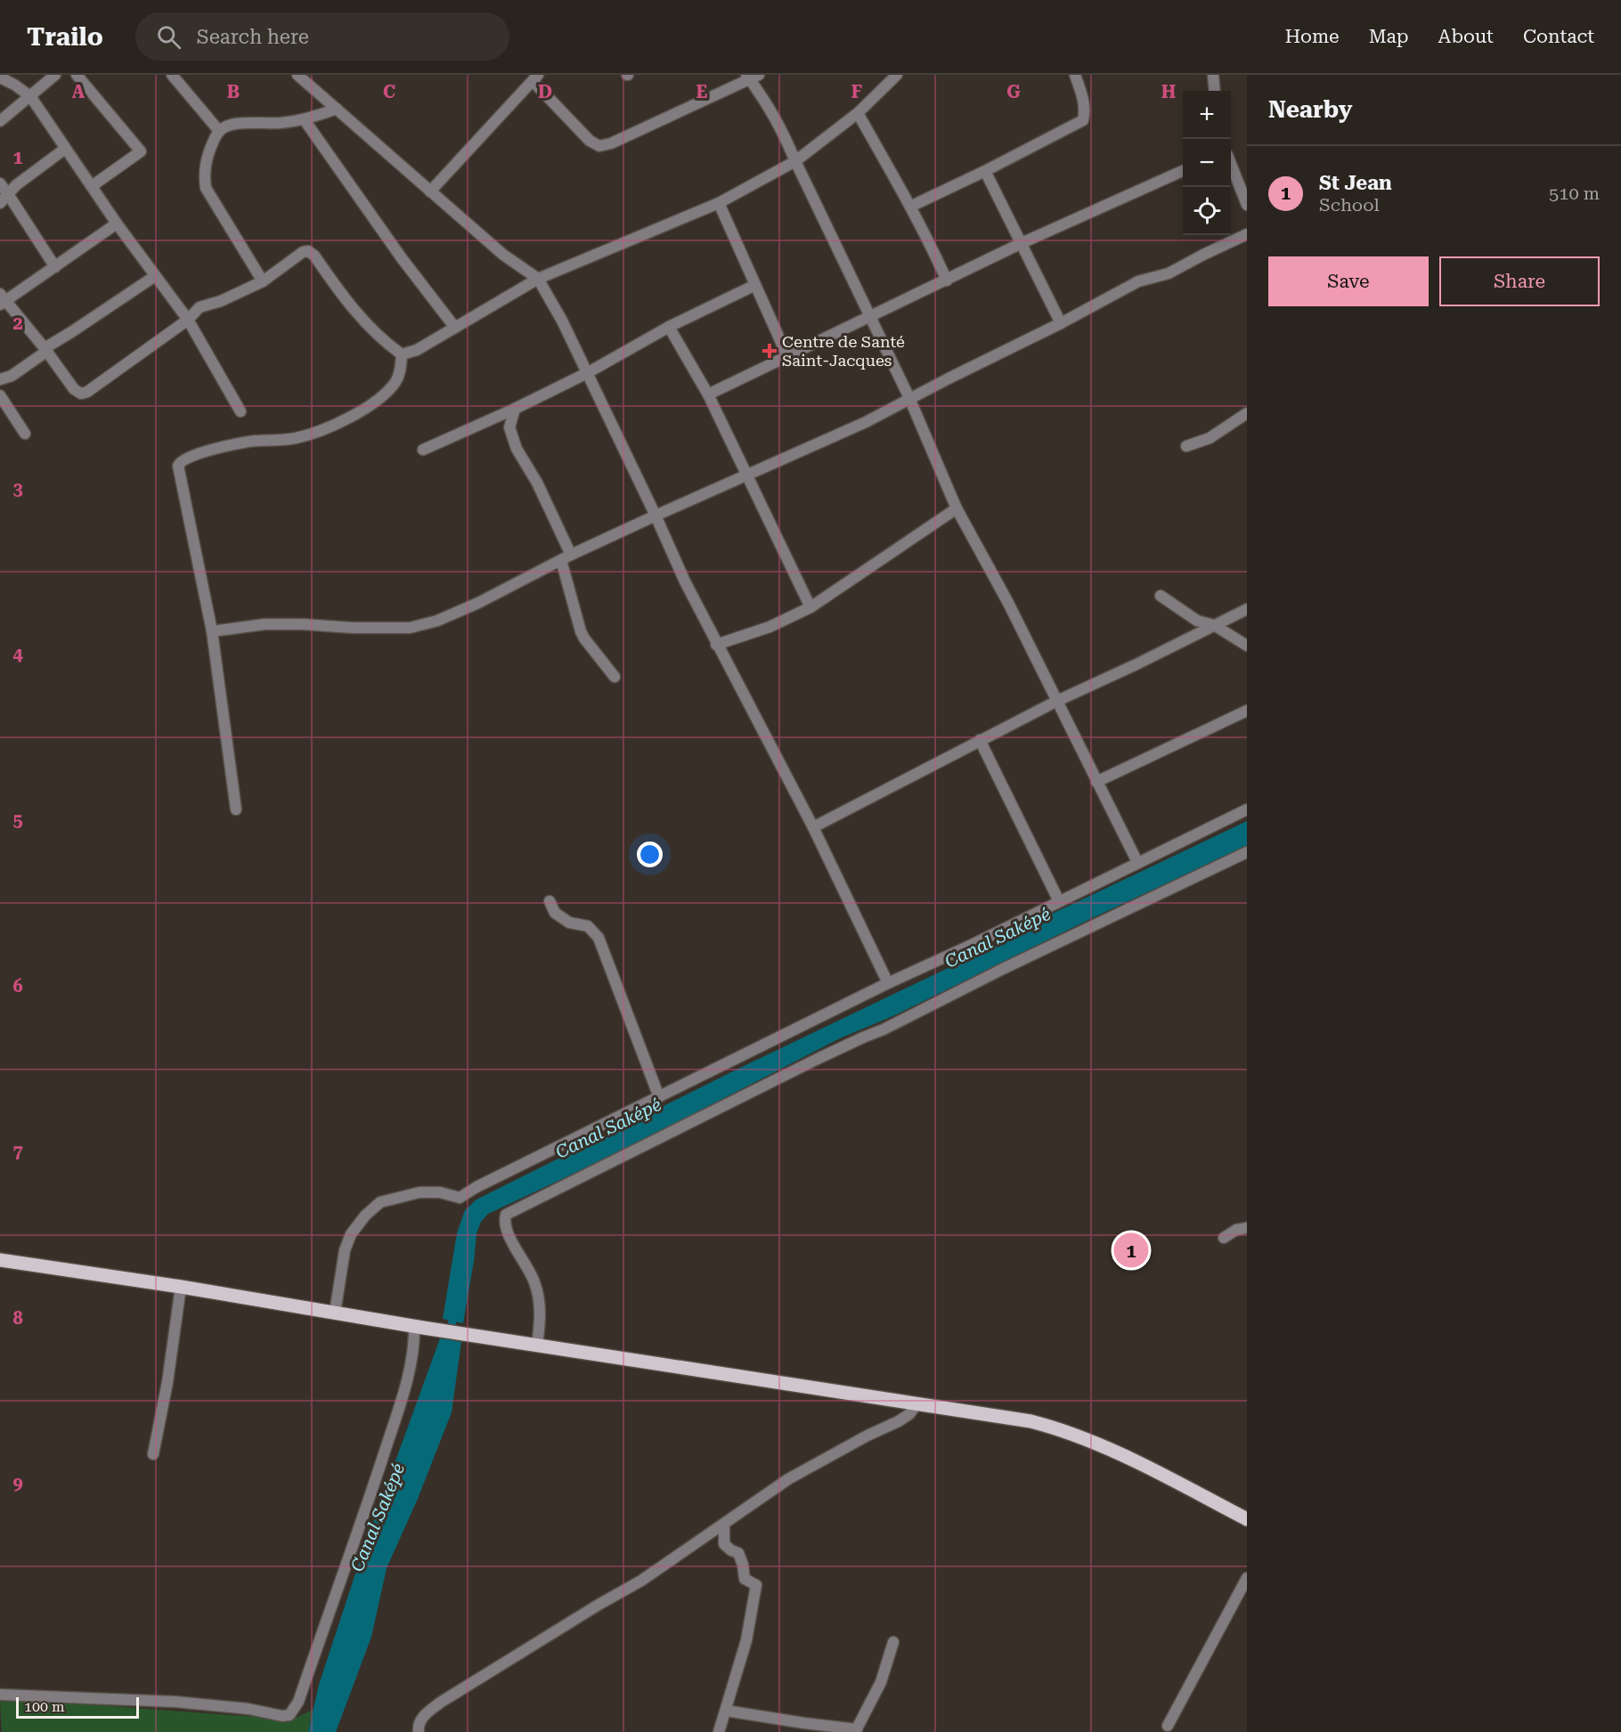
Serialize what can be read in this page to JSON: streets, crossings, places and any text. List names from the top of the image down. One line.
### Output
{"water":["Canal Saképé"],"places":{"health":["Centre de Santé Saint-Jacques"]},"scale_bar":"100 m","page":{"header":"Trailo","search":"Search here","nav":["Home","Map","About","Contact"],"heading":"Nearby","map_buttons":["+","−"],"list":[{"mark":"1","name":"St Jean","note":"School","value":"510 m"}],"buttons":["Save","Share"],"pins":"1","scale":"100 m"},"grid":{"columns":["A","B","C","D","E","F","G","H"],"rows":["1","2","3","4","5","6","7","8","9"]}}
